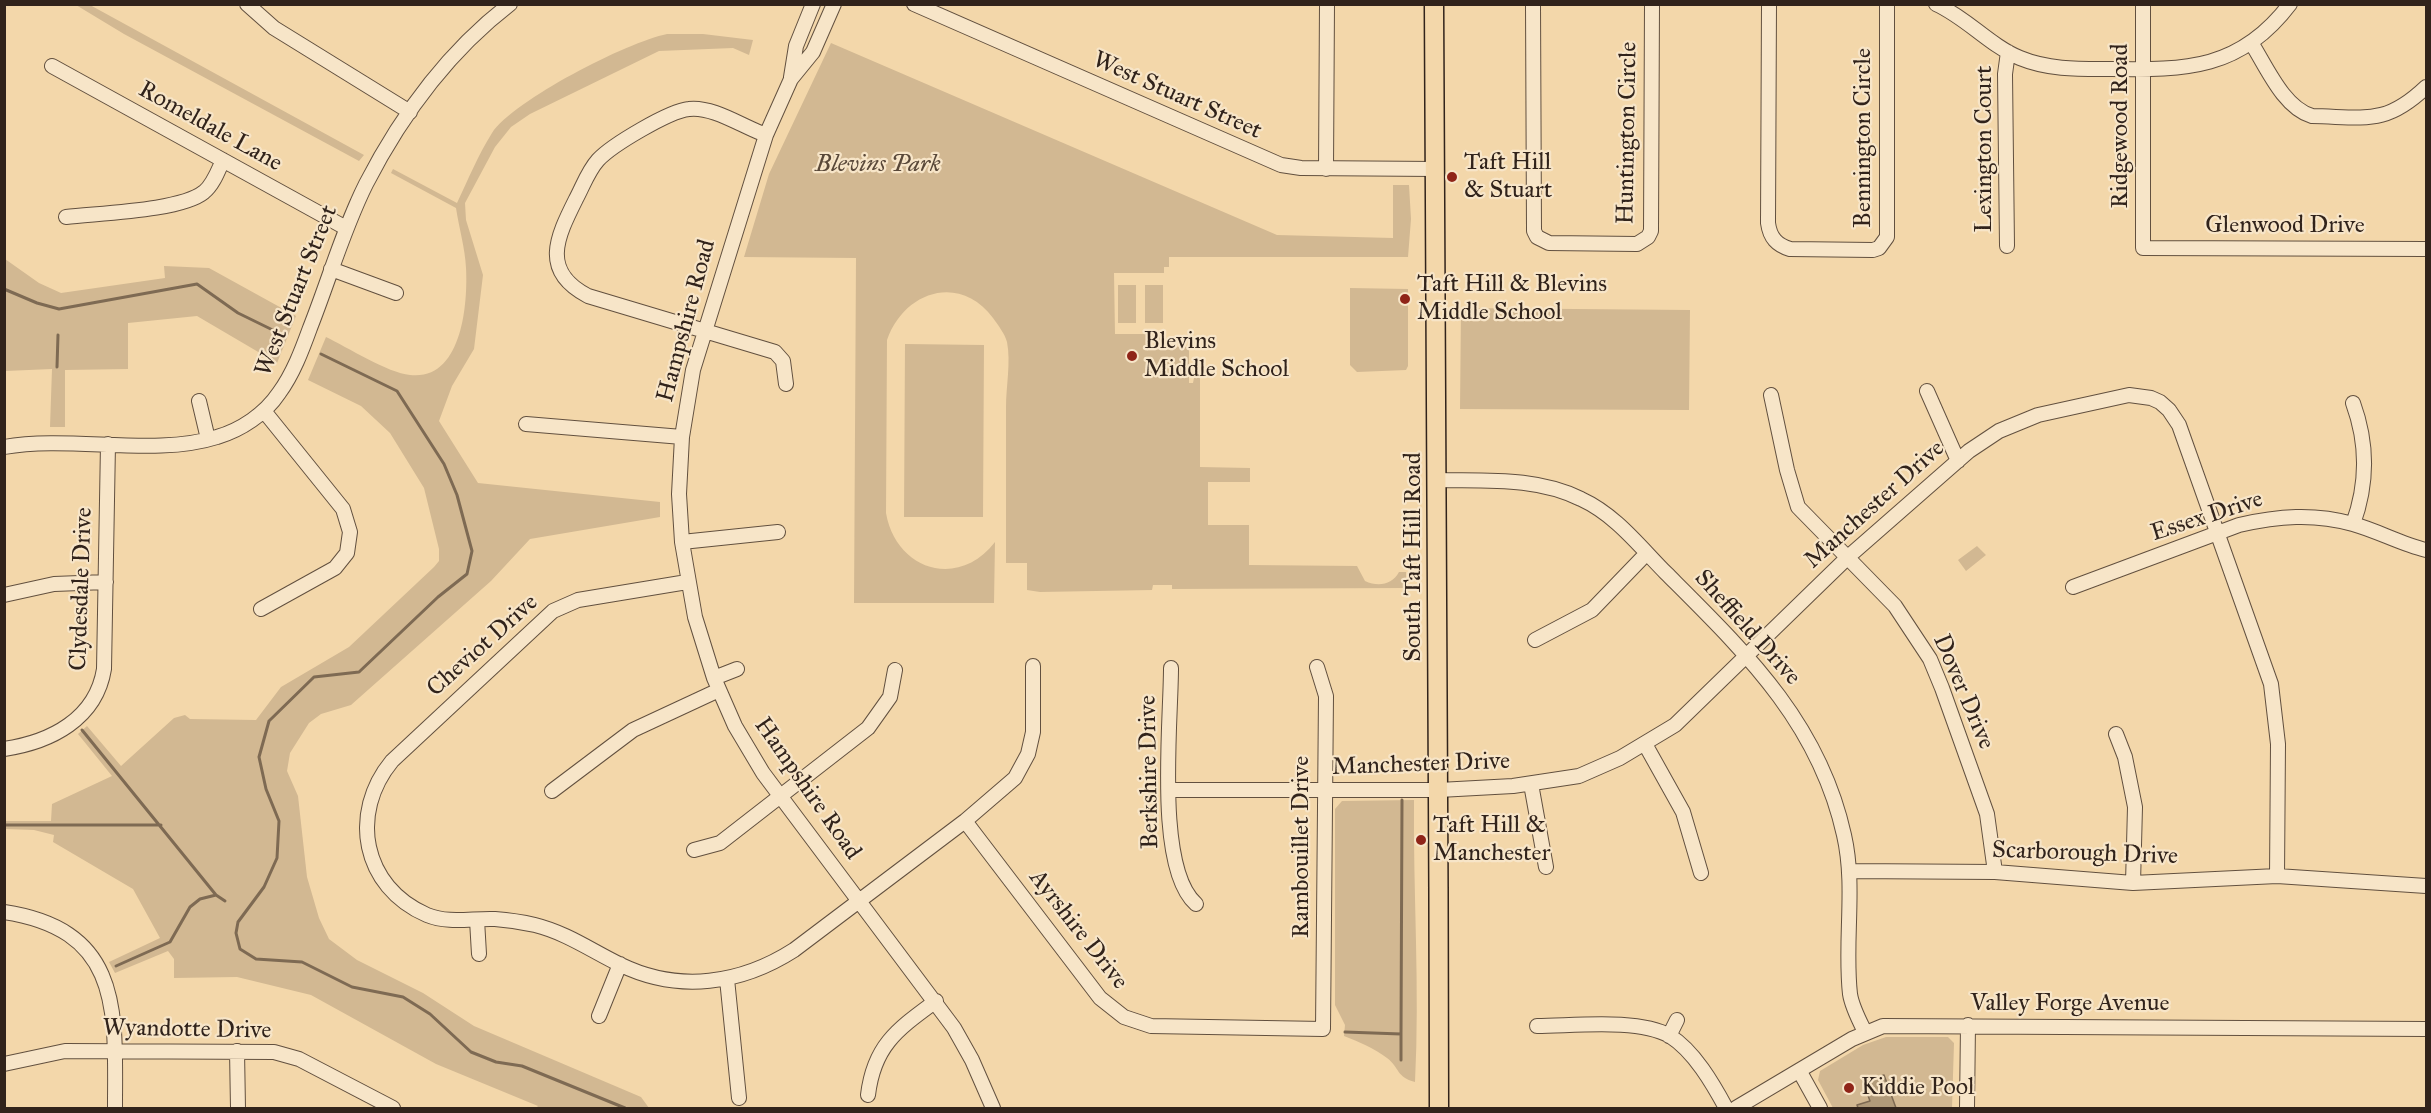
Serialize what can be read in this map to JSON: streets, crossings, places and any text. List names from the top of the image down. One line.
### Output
{"streets":{"main road":["South Taft Hill Road"],"street":["West Stuart Street","Ridgewood Road","Romeldale Lane","Huntington Circle","Bennington Circle","Lexington Court","Glenwood Drive","Hampshire Road","Manchester Drive","Essex Drive","Clydesdale Drive","Sheffield Drive","Cheviot Drive","Dover Drive","Berkshire Drive","Rambouillet Drive","Scarborough Drive","Ayrshire Drive","Valley Forge Avenue","Wyandotte Drive"]},"crossings":[["West Stuart Street","Romeldale Lane"],["West Stuart Street","South Taft Hill Road"],["West Stuart Street","Clydesdale Drive"],["Ridgewood Road","Glenwood Drive"],["Hampshire Road","Cheviot Drive"],["Manchester Drive","Essex Drive"],["Manchester Drive","South Taft Hill Road"],["Manchester Drive","Sheffield Drive"],["Manchester Drive","Dover Drive"],["Manchester Drive","Berkshire Drive"],["Manchester Drive","Rambouillet Drive"],["Manchester Drive","Scarborough Drive"],["South Taft Hill Road","Sheffield Drive"],["Sheffield Drive","Scarborough Drive"],["Sheffield Drive","Valley Forge Avenue"],["Dover Drive","Scarborough Drive"],["Rambouillet Drive","Ayrshire Drive"]],"parks":["Blevins Park"],"places":["Taft Hill & Stuart","Taft Hill & Blevins Middle School","Blevins Middle School","Taft Hill & Manchester","Kiddie Pool"]}
